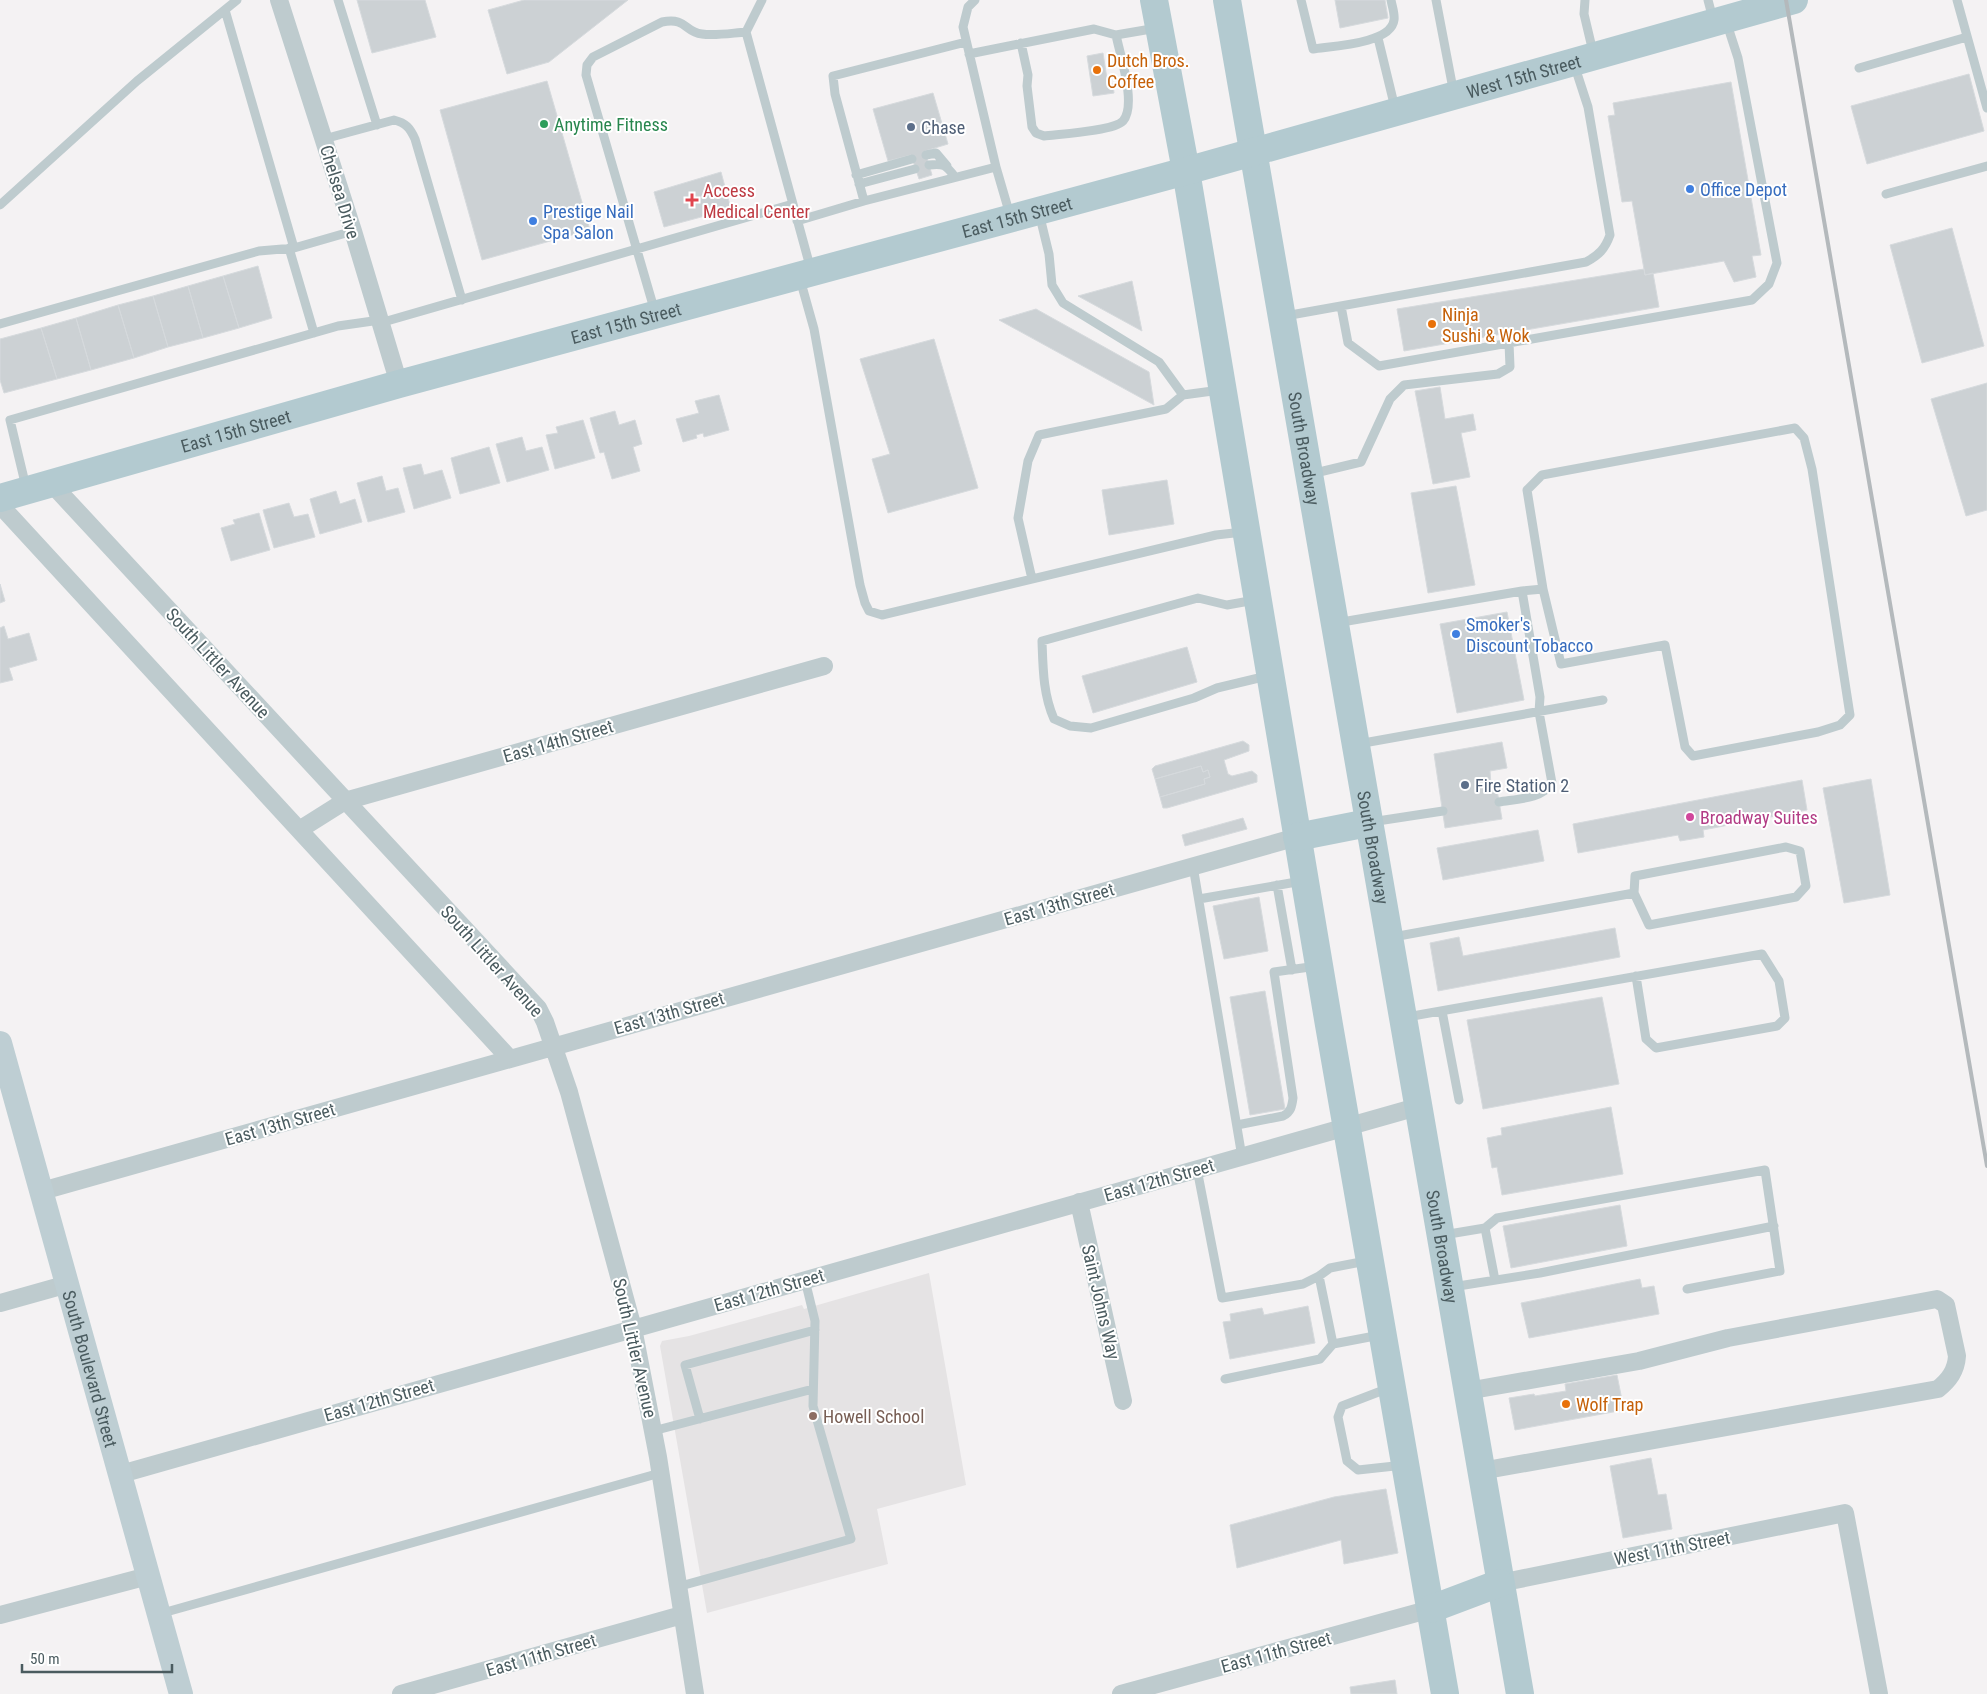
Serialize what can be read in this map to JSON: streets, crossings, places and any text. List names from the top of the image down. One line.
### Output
{"streets":{"main road":["West 15th Street","East 15th Street","South Broadway","South Boulevard Street"],"street":["Chelsea Drive","South Littler Avenue","East 14th Street","East 13th Street","East 12th Street","Saint Johns Way","West 11th Street","East 11th Street"]},"crossings":[["West 15th Street","East 15th Street"],["West 15th Street","South Broadway"],["Chelsea Drive","East 15th Street"],["East 15th Street","South Broadway"],["East 15th Street","South Littler Avenue"],["South Broadway","East 12th Street"],["South Broadway","West 11th Street"],["South Littler Avenue","East 14th Street"],["South Littler Avenue","East 13th Street"],["South Littler Avenue","East 12th Street"],["South Littler Avenue","East 11th Street"],["East 13th Street","South Boulevard Street"],["East 12th Street","Saint Johns Way"],["East 12th Street","South Boulevard Street"]],"places":{"other":["Dutch Bros. Coffee","Anytime Fitness","Chase","Office Depot","Prestige Nail Spa Salon","Ninja Sushi & Wok","Smoker's Discount Tobacco","Fire Station 2","Broadway Suites","Wolf Trap","Howell School"],"health":["Access Medical Center"]},"scale_bar":"50 m"}
